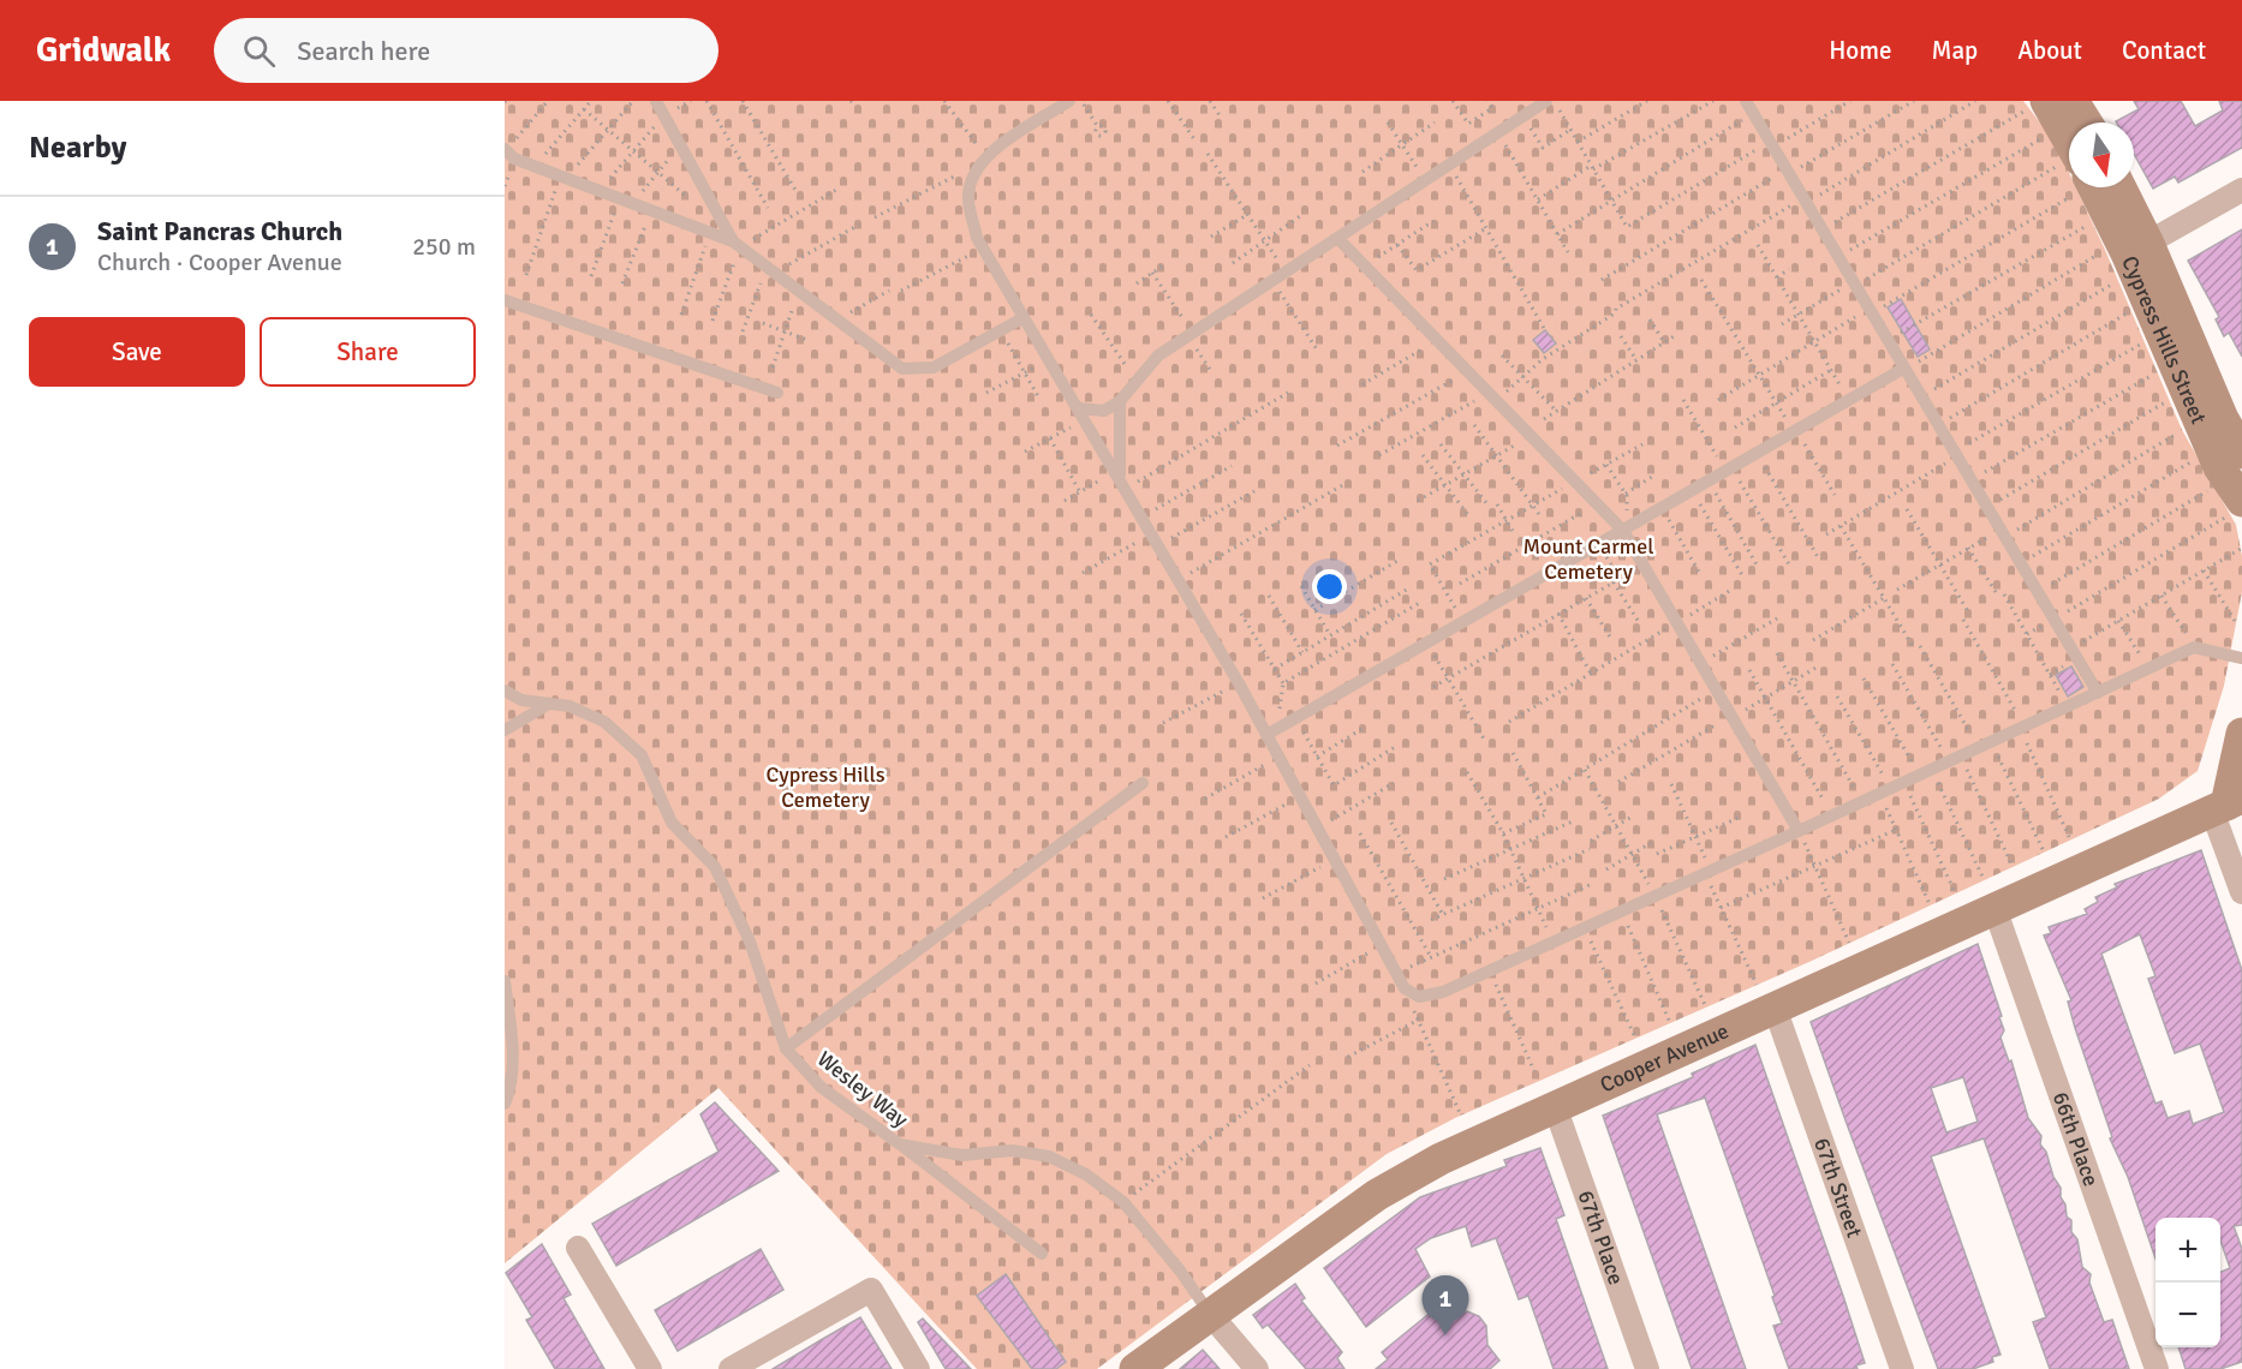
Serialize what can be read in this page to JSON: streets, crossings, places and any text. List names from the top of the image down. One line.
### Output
{"streets":{"main road":["Cypress Hills Street","Cooper Avenue"],"street":["66th Place","67th Street","67th Place"],"lane":["Wesley Way"]},"crossings":[["Cooper Avenue","Wesley Way"],["Cooper Avenue","66th Place"],["Cooper Avenue","67th Street"],["Cooper Avenue","67th Place"]],"parks":["Mount Carmel Cemetery","Cypress Hills Cemetery"],"north":"bottom","page":{"header":"Gridwalk","search":"Search here","nav":["Home","Map","About","Contact"],"heading":"Nearby","list":[{"mark":"1","name":"Saint Pancras Church","note":"Church · Cooper Avenue","value":"250 m"}],"buttons":["Save","Share"],"map_buttons":["+","−"],"pins":"1"}}
